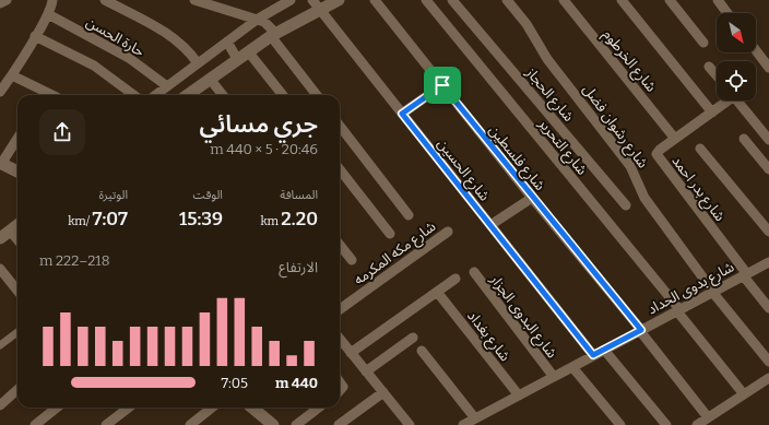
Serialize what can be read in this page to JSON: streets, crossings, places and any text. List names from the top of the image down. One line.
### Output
{"streets":{"street":["حارة الحسن","شارع الخرطوم","شارع الحجاز","شارع رشوان فضل","شارع التحرير","شارع فلسطين","شارع الحسين","شارع بدر احمد","شارع مكه المكرمه","شارع بدوى الحداد","شارع البدوى الجزار","شارع بغداد"]},"crossings":[["شارع الخرطوم","شارع بدر احمد"],["شارع رشوان فضل","شارع بدوى الحداد"],["شارع التحرير","شارع بدوى الحداد"],["شارع فلسطين","شارع بدوى الحداد"],["شارع الحسين","شارع بدوى الحداد"],["شارع بدر احمد","شارع بدوى الحداد"],["شارع بدوى الحداد","شارع البدوى الجزار"],["شارع بدوى الحداد","شارع بغداد"]],"north":"bottom right","page":{"heading":["جري مسائي","20:46 · 5 × 440 m"],"stats":[["المسافة","2.20 km"],["الوقت","15:39"],["الوتيرة","7:07 /km"]],"chart":["الارتفاع","218–222 m"],"list":[{"name":"440 m","note":"7:05"}]}}
